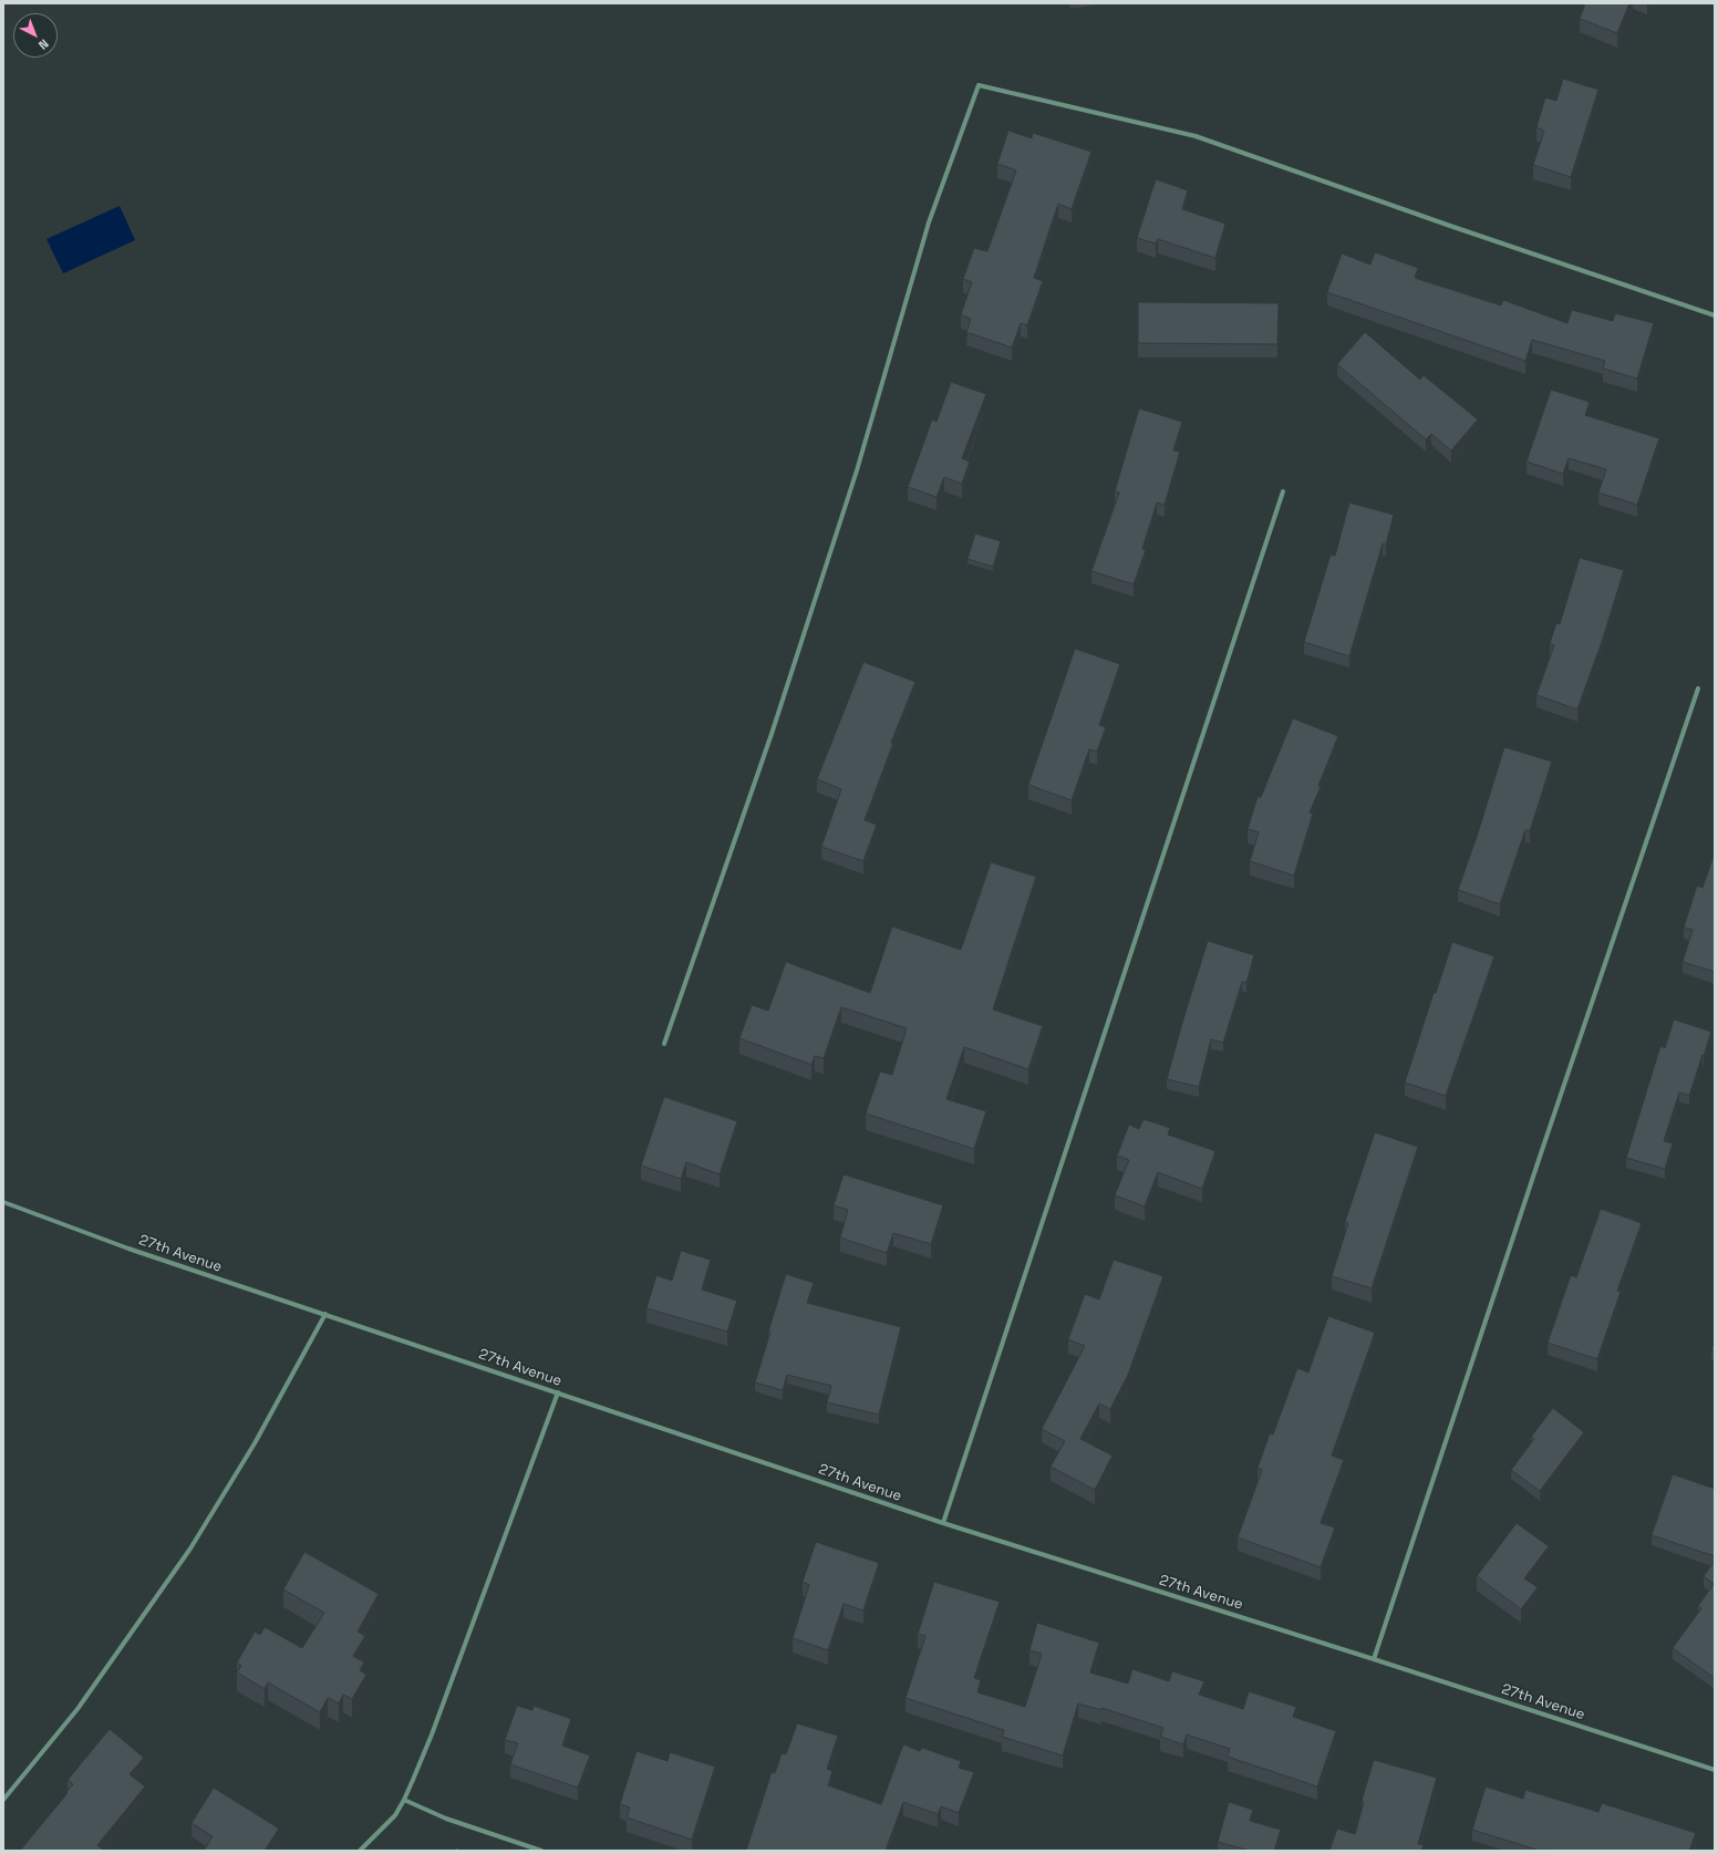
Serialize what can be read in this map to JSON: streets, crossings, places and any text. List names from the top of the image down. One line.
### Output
{"streets":{"street":["27th Avenue"]},"north":"bottom right"}
